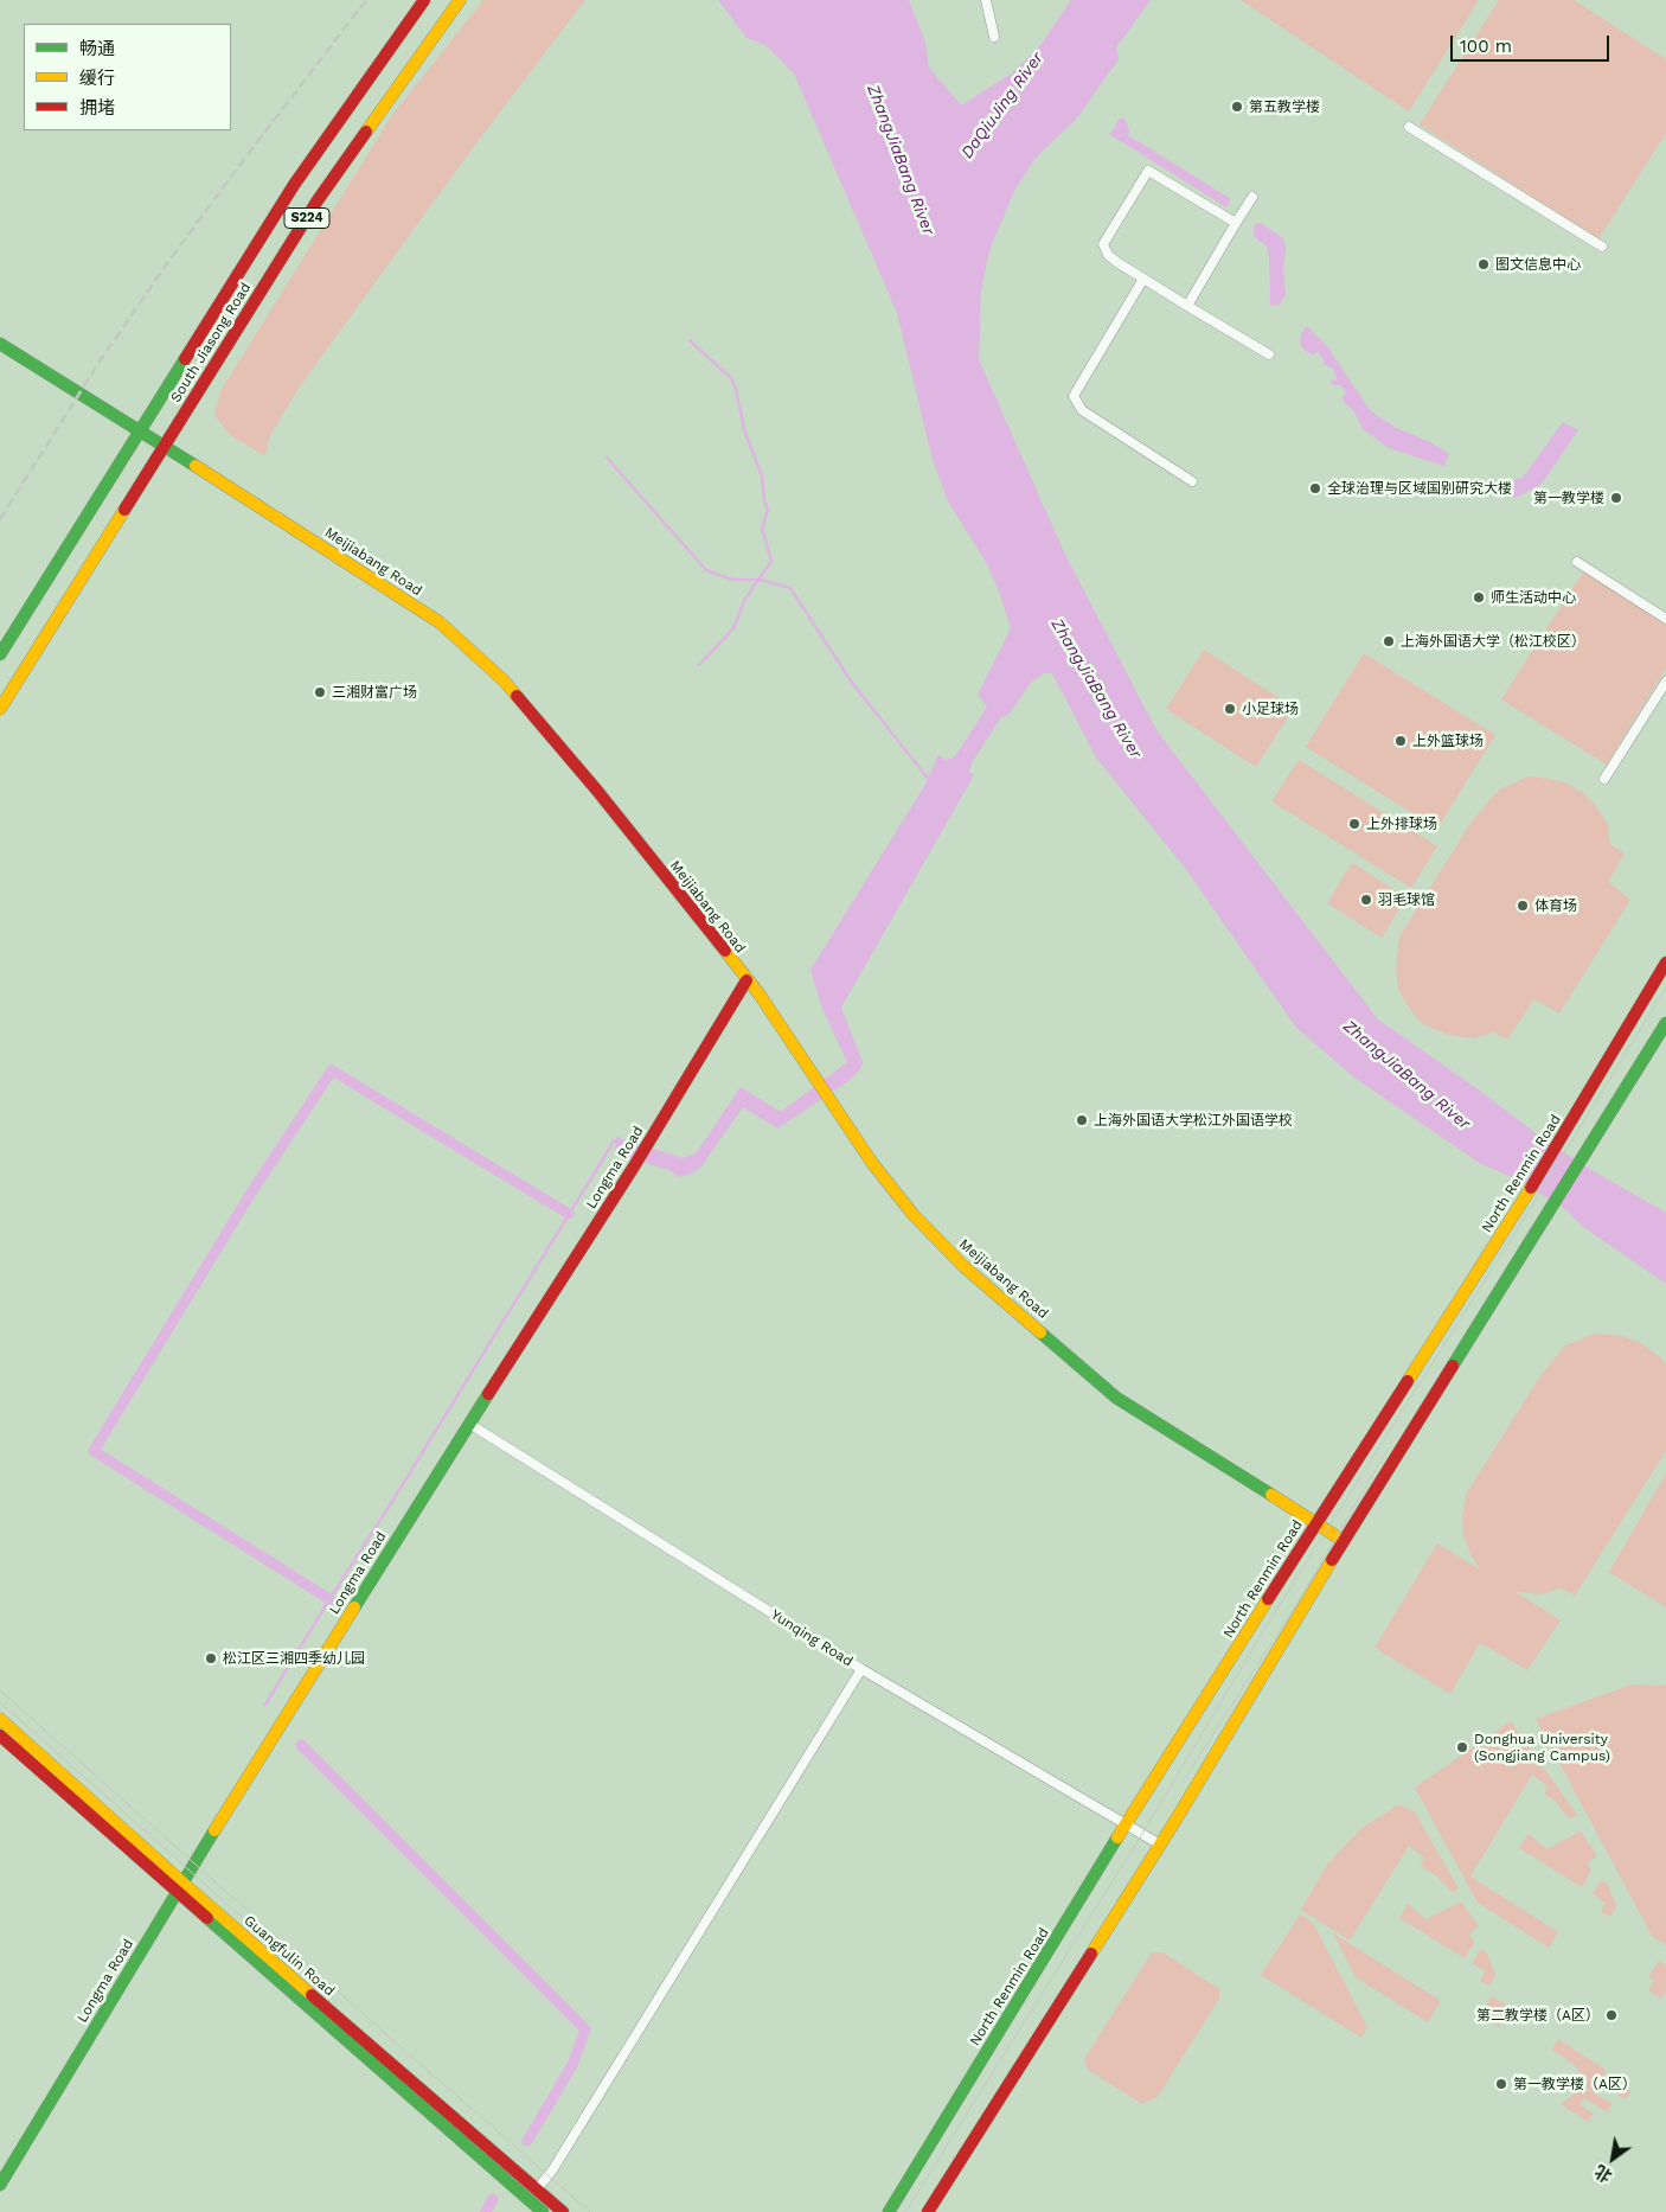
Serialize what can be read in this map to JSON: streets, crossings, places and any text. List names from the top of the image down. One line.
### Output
{"streets":{"main road":["S224","South Jiasong Road","Meijiabang Road","Longma Road","North Renmin Road","Guangfulin Road"],"street":["Yunqing Road"]},"crossings":[["South Jiasong Road","Meijiabang Road"],["Meijiabang Road","Longma Road"],["Meijiabang Road","North Renmin Road"],["Longma Road","Yunqing Road"],["Longma Road","Guangfulin Road"],["North Renmin Road","Yunqing Road"]],"water":["DaQiuJing River","ZhangJiaBang River"],"places":["第五教学楼","图文信息中心","全球治理与区域国别研究大楼","第一教学楼","师生活动中心","上海外国语大学（松江校区）","三湘财富广场","小足球场","上外篮球场","上外排球场","羽毛球馆","体育场","上海外国语大学松江外国语学校","松江区三湘四季幼儿园","Donghua University (Songjiang Campus)","第二教学楼（A区）","第一教学楼（A区）"],"legend":["畅通","缓行","拥堵"],"scale_bar":"100 m","north":"bottom left"}
